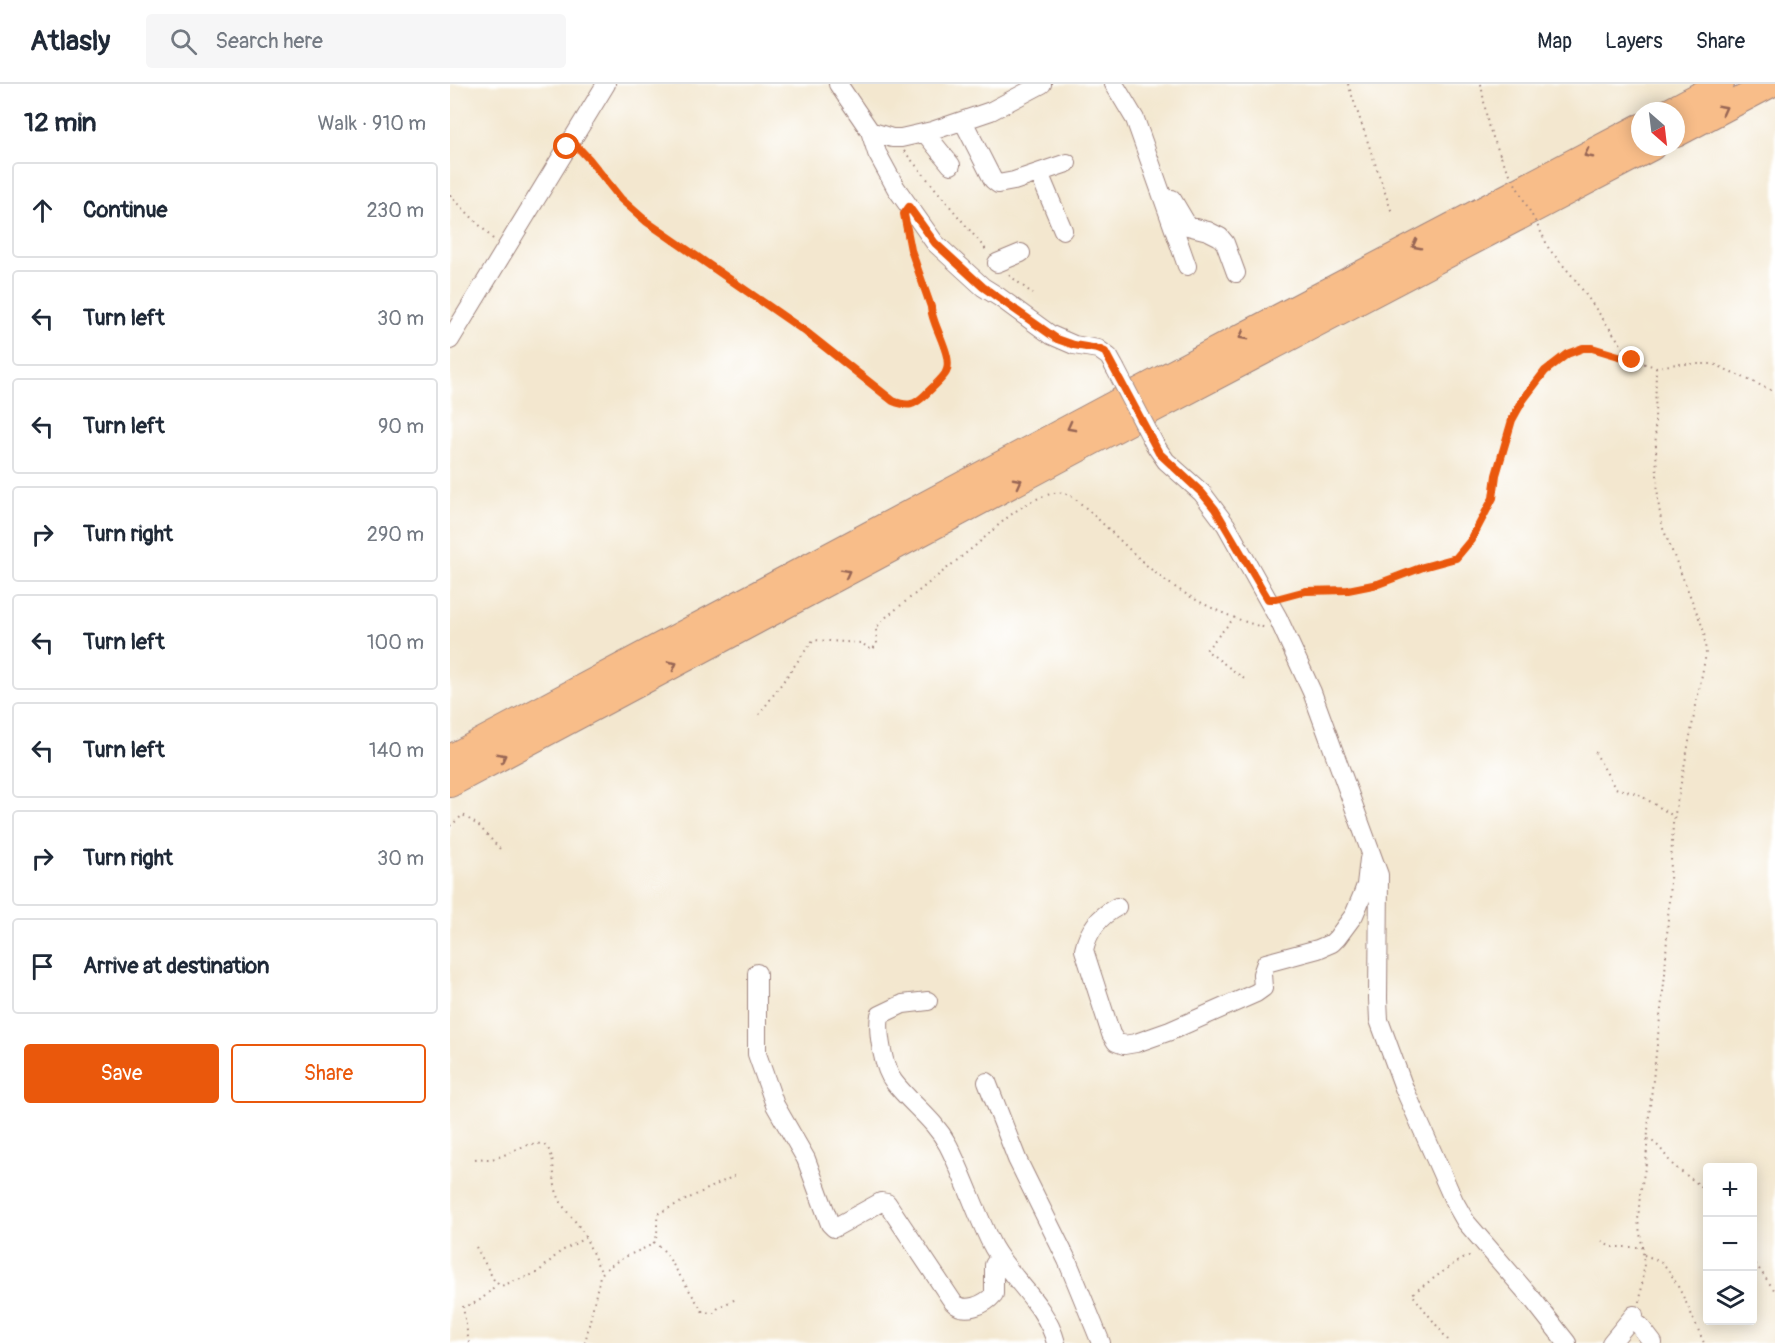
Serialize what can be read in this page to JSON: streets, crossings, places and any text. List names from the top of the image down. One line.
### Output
{"north":"bottom right","page":{"header":"Atlasly","search":"Search here","nav":["Map","Layers","Share"],"heading":["12 min","Walk · 910 m"],"list":[["Continue","230 m"],["Turn left","30 m"],["Turn left","90 m"],["Turn right","290 m"],["Turn left","100 m"],["Turn left","140 m"],["Turn right","30 m"],"Arrive at destination"],"buttons":["Save","Share"],"map_buttons":["+","−"]}}
